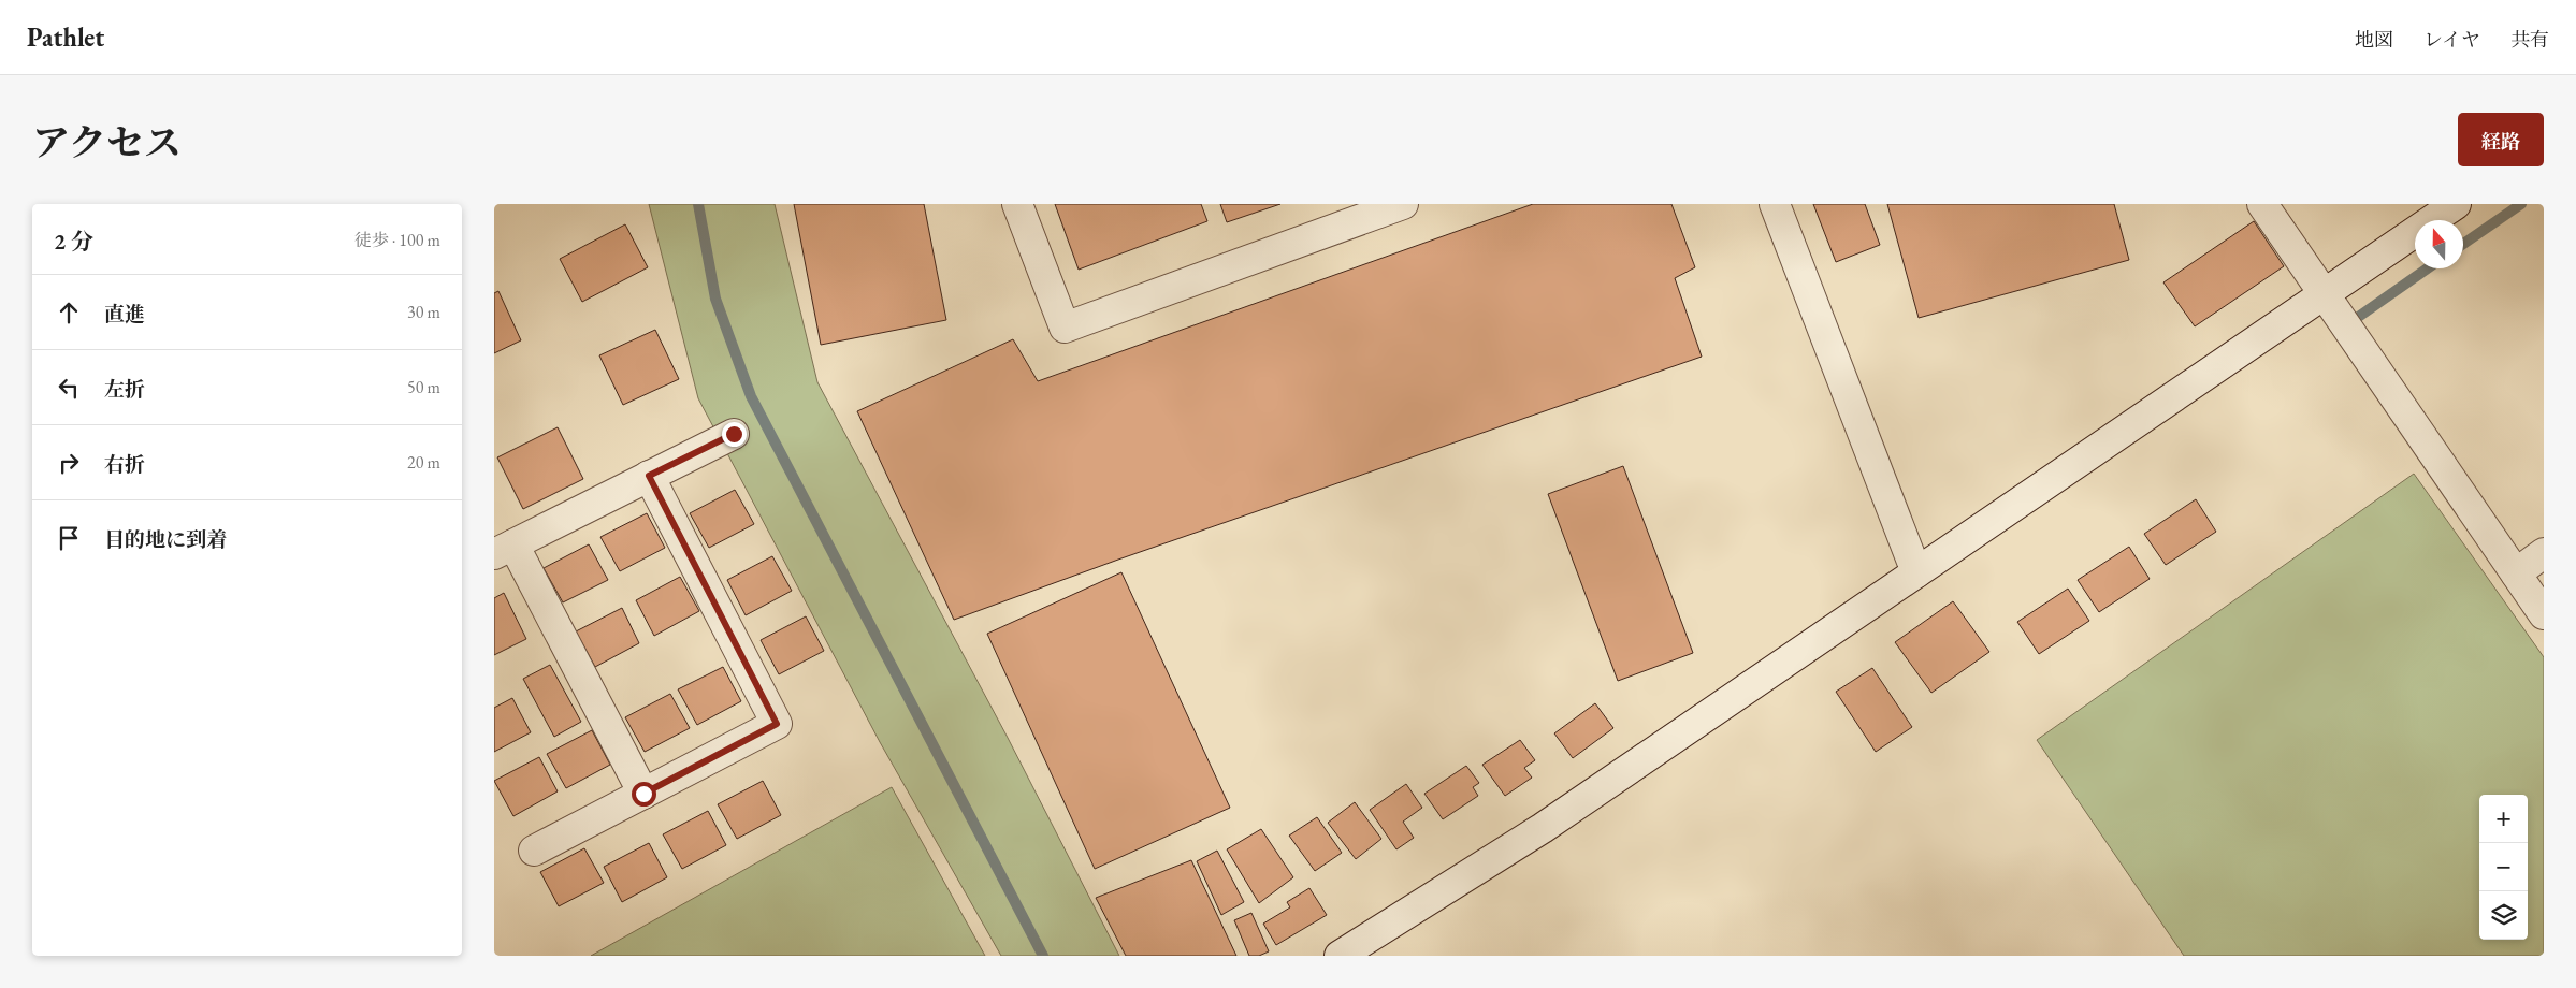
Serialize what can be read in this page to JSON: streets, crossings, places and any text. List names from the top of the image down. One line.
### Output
{"north":"top","page":{"header":"Pathlet","nav":["地図","レイヤ","共有"],"title":"アクセス","buttons":"経路","heading":["2 分","徒歩 · 100 m"],"list":[["直進","30 m"],["左折","50 m"],["右折","20 m"],"目的地に到着"],"map_buttons":["+","−"]}}
